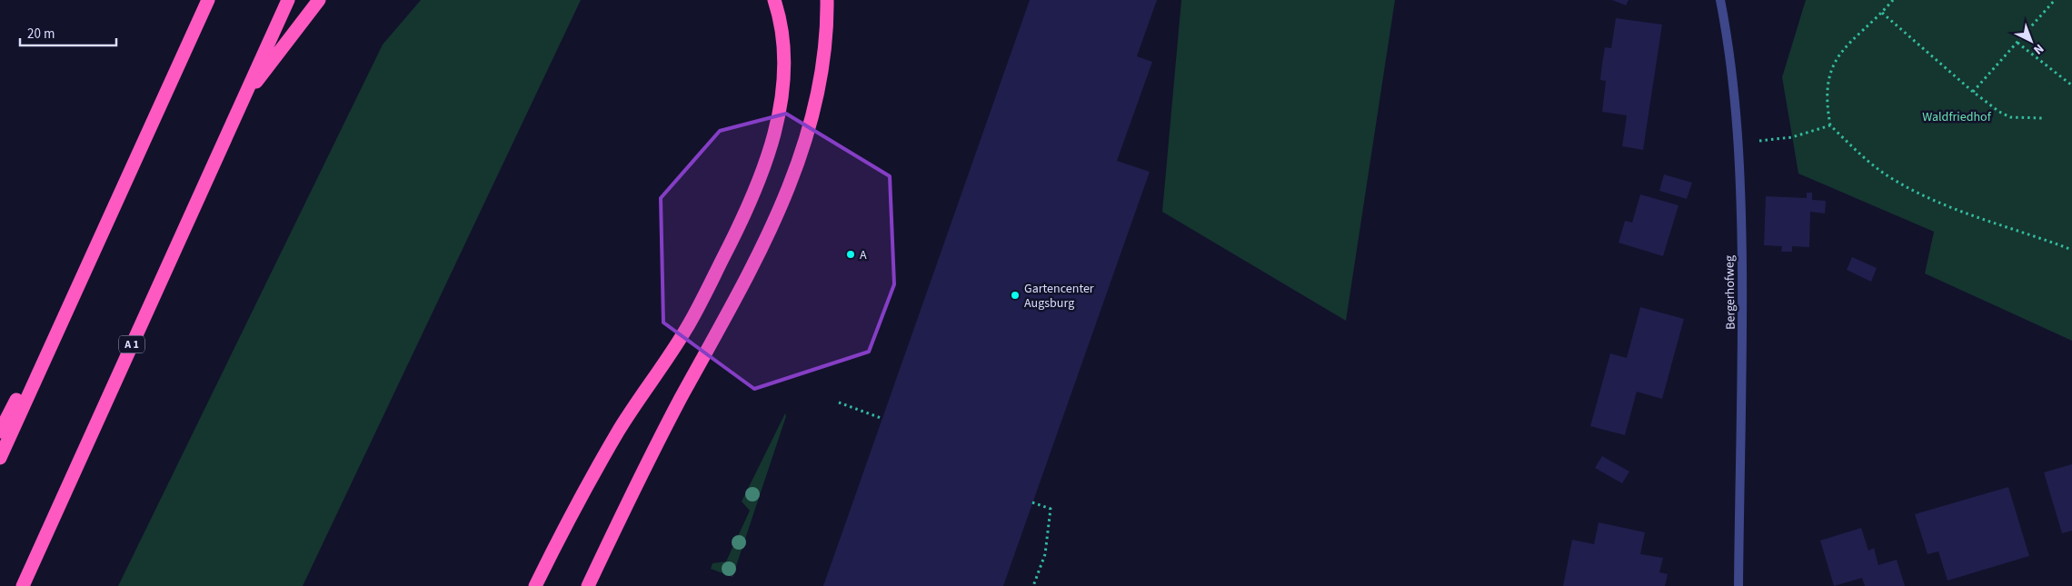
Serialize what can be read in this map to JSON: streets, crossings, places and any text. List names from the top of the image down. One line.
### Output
{"streets":{"highway":["A 1"],"street":["Bergerhofweg"]},"parks":["Waldfriedhof"],"places":["A","Gartencenter Augsburg"],"scale_bar":"20 m","north":"bottom right"}
